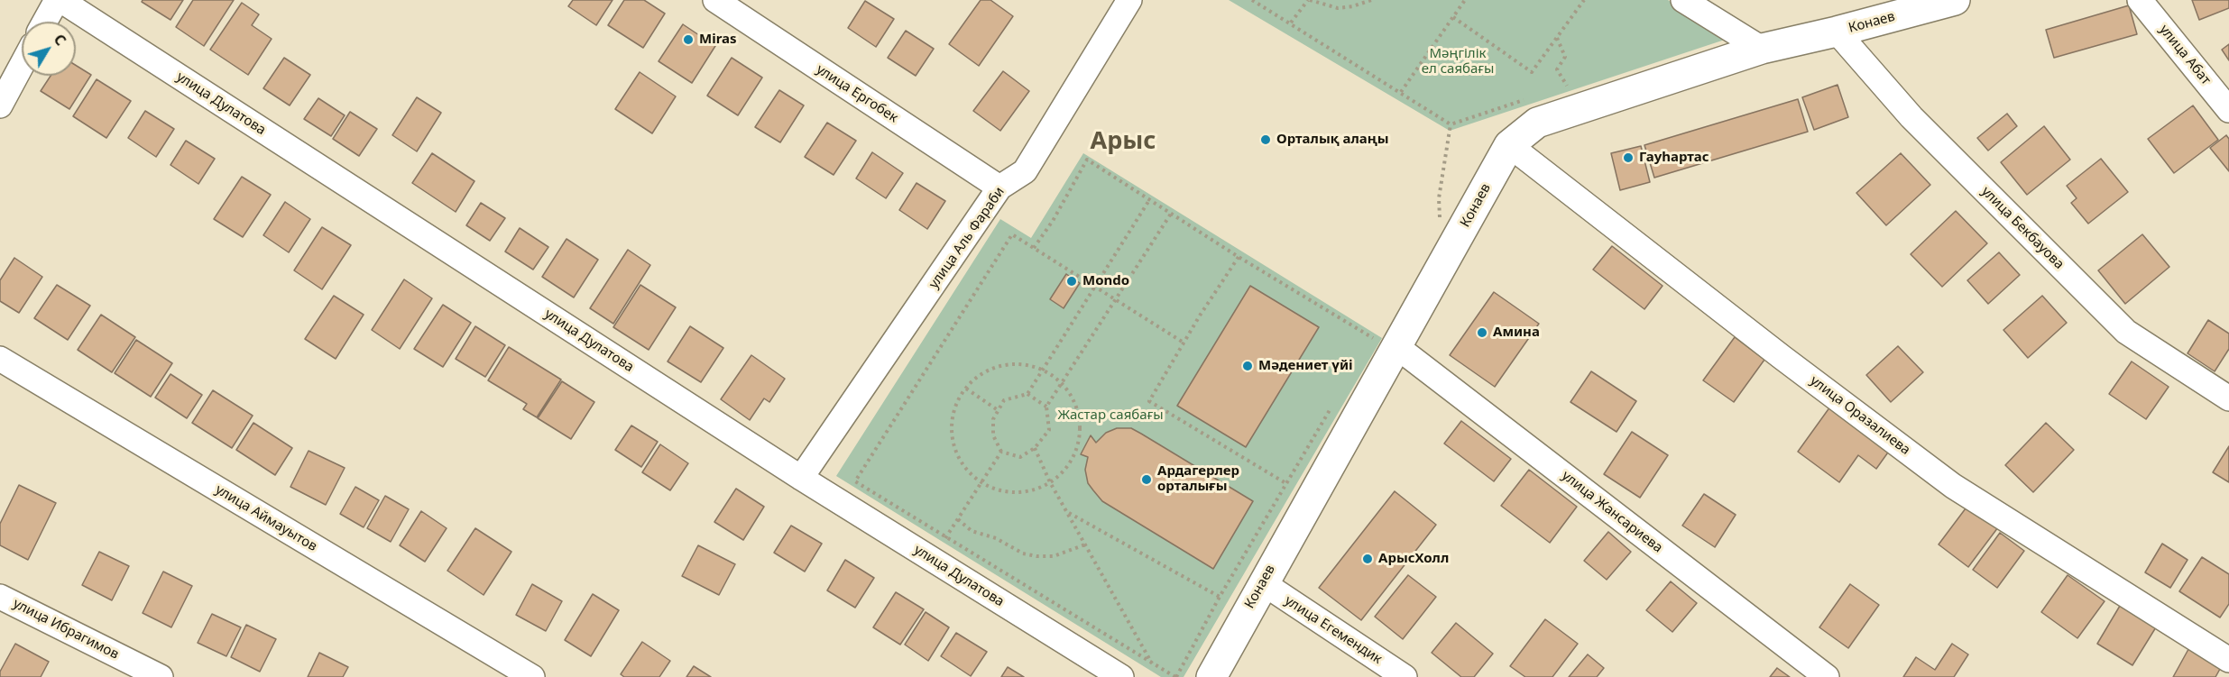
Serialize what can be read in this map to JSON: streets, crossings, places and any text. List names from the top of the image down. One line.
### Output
{"streets":{"main road":["Конаев"],"street":["улица Абат","улица Ергобек","улица Дулатова","улица Бекбауова","улица Аль Фараби","улица Оразалиева","улица Жансариева","улица Аймауытов","улица Ибрагимов","улица Егемендик"]},"crossings":[["Конаев","улица Бекбауова"],["Конаев","улица Оразалиева"],["Конаев","улица Жансариева"],["Конаев","улица Егемендик"],["улица Ергобек","улица Аль Фараби"],["улица Дулатова","улица Аль Фараби"]],"districts":["Арыс"],"parks":["Мәңгілік ел саябағы","Жастар саябағы"],"places":["Miras","Орталық алаңы","Гауһартас","Mondo","Амина","Mәдениет үйі","Ардагерлер орталығы","АрысХолл"],"north":"top right"}
